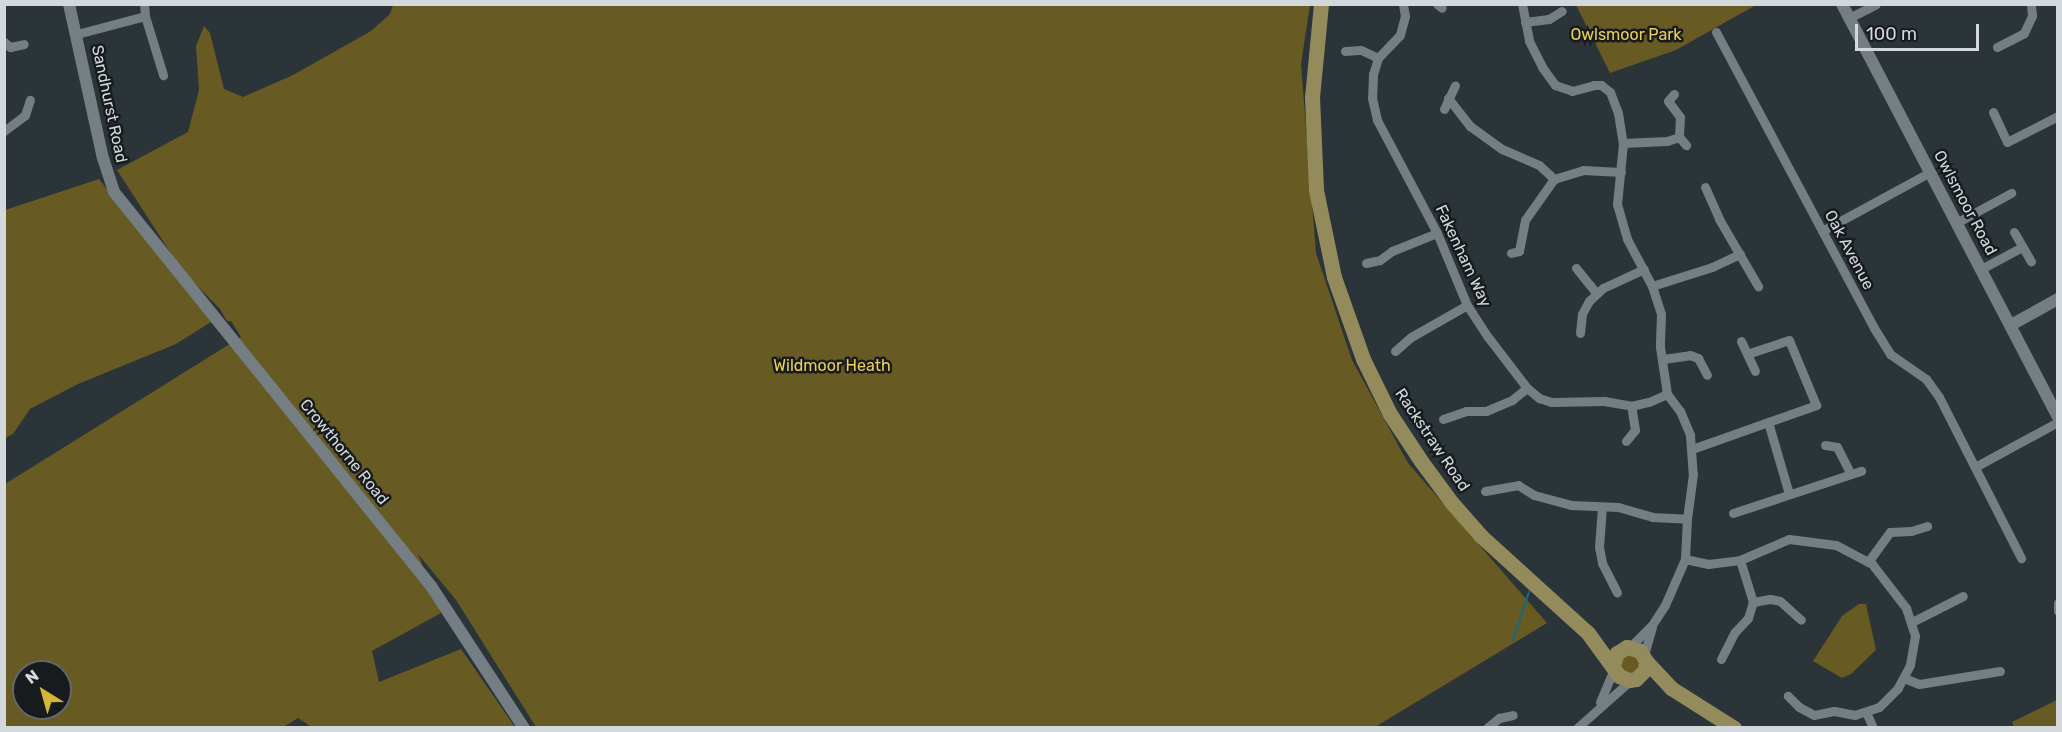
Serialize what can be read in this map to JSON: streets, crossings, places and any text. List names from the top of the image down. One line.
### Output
{"streets":{"main road":["Rackstraw Road"],"street":["Sandhurst Road","Owlsmoor Road","Oak Avenue","Fakenham Way","Crowthorne Road"]},"crossings":[["Sandhurst Road","Crowthorne Road"]],"parks":["Owlsmoor Park","Wildmoor Heath"],"scale_bar":"100 m","north":"top left"}
